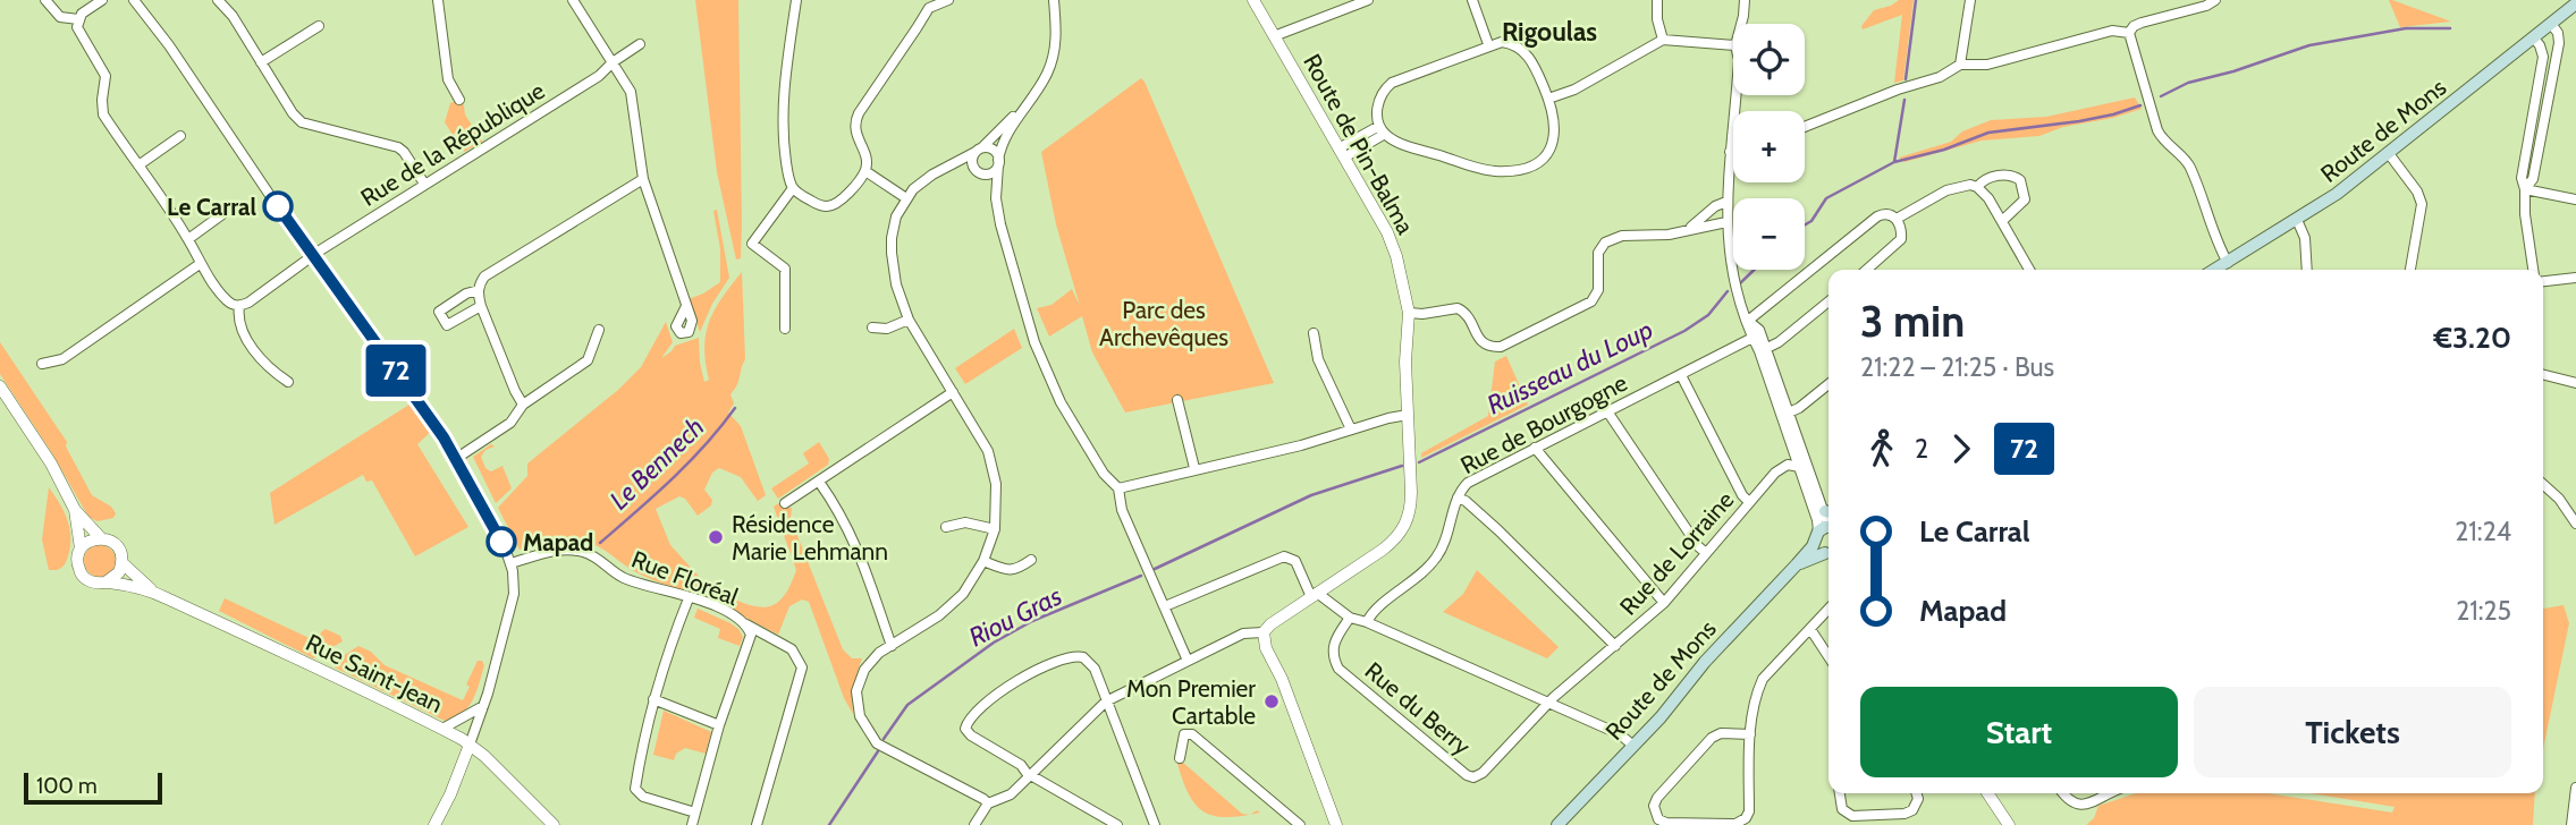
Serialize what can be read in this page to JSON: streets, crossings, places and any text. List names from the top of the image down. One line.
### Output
{"streets":{"main road":["Route de Mons"],"street":["Rue de la République","Route de Pin-Balma","Rue de Bourgogne","Rue de Lorraine","Rue Floréal","Rue Saint-Jean","Rue du Berry"]},"crossings":[["Rue de Lorraine","Rue du Berry"]],"districts":["Rigoulas"],"water":["Ruisseau du Loup","Le Bennech","Riou Gras"],"parks":["Parc des Archevêques"],"places":["Le Carral","Résidence Marie Lehmann","Mapad","Mon Premier Cartable"],"lines":["bus line 72"],"scale_bar":"100 m","page":{"on_map":"72","map_buttons":["+","−"],"heading":["3 min","21:22 – 21:25 · Bus","€3.20"],"legs":["2","72"],"list":[{"name":"Le Carral","value":"21:24"},{"name":"Mapad","value":"21:25"}],"buttons":["Start","Tickets"],"scale":"100 m"}}
